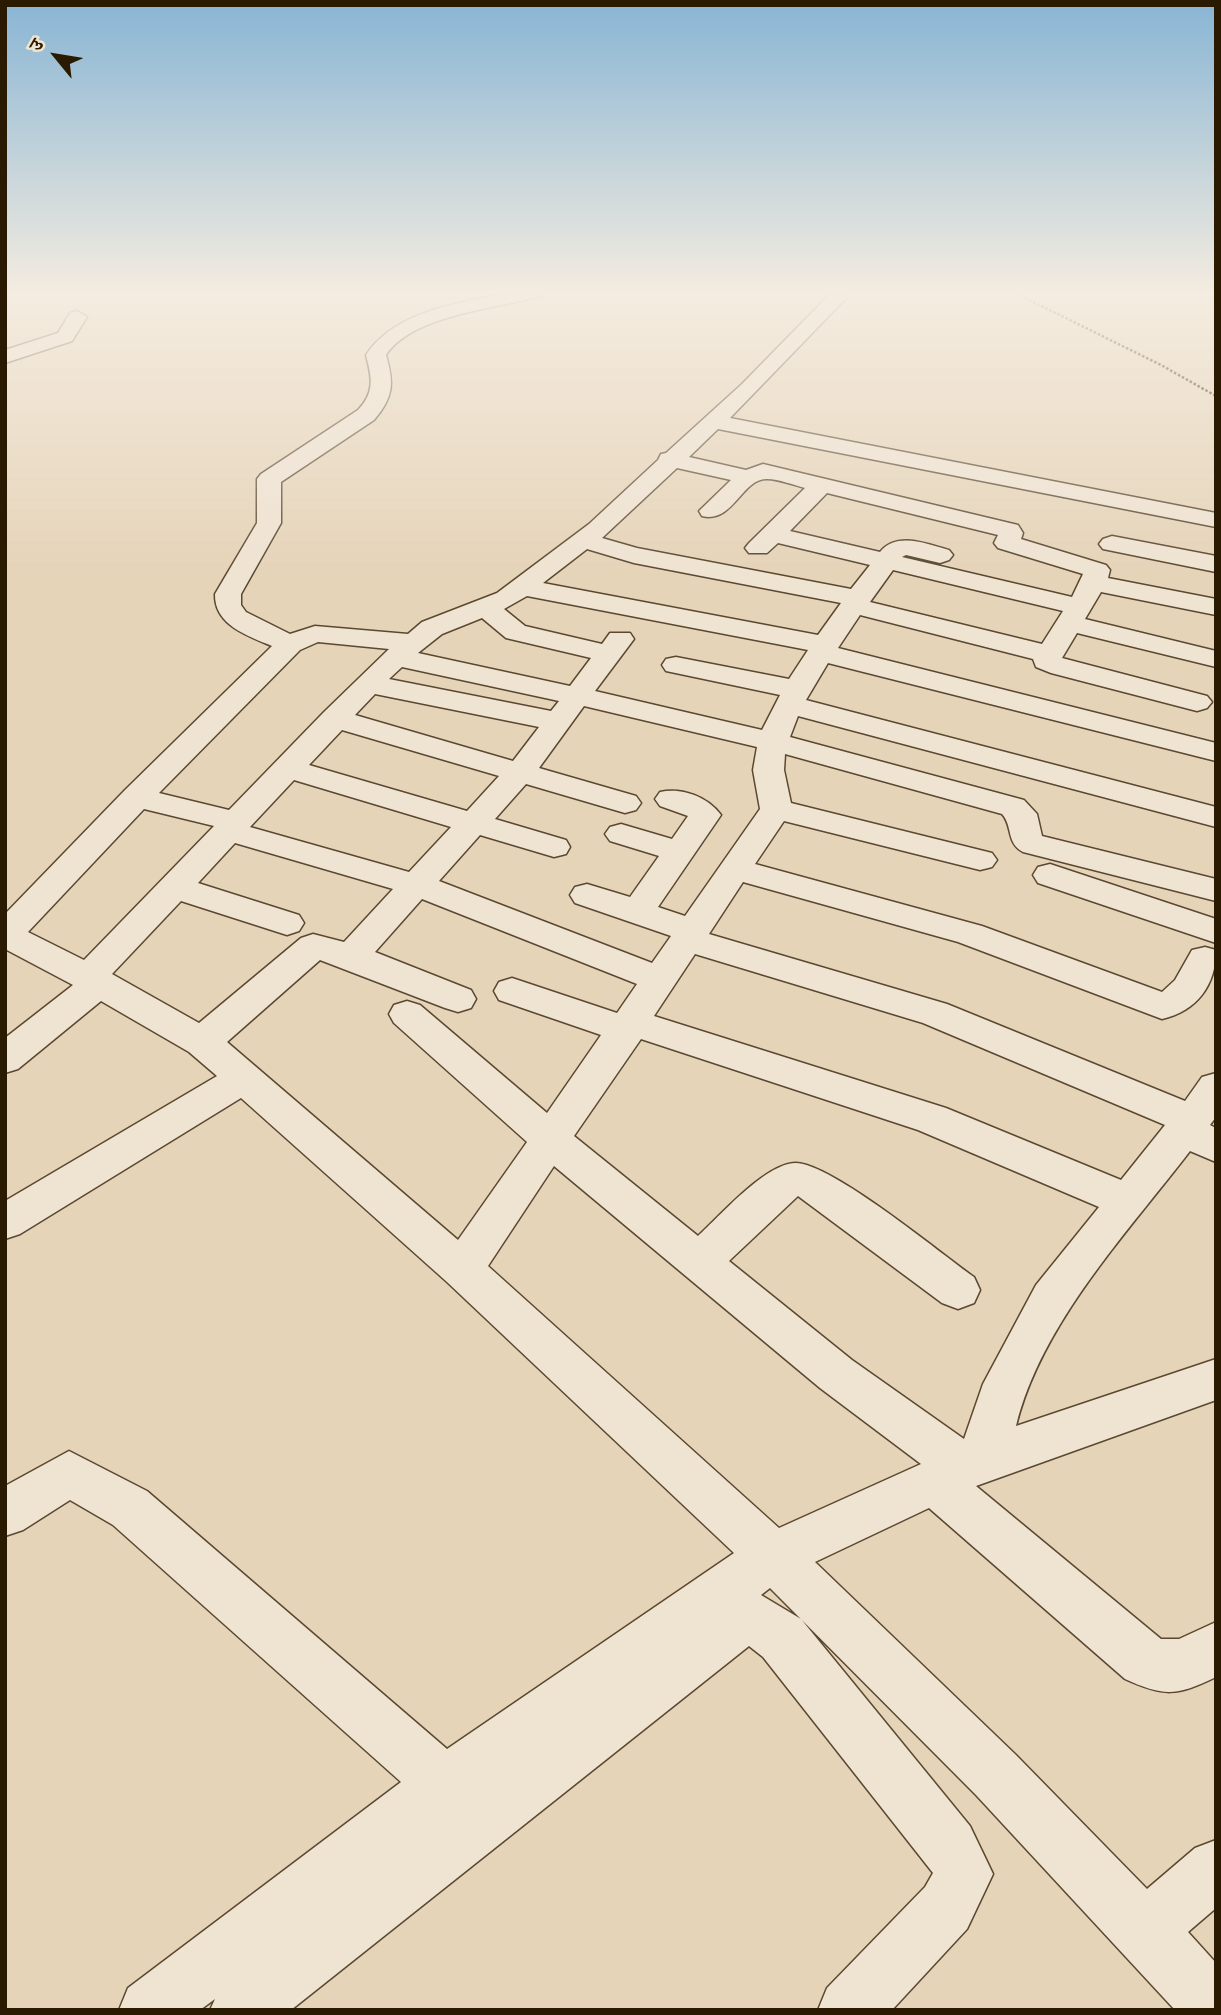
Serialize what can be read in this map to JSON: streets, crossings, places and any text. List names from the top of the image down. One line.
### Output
{"north":"top left"}
